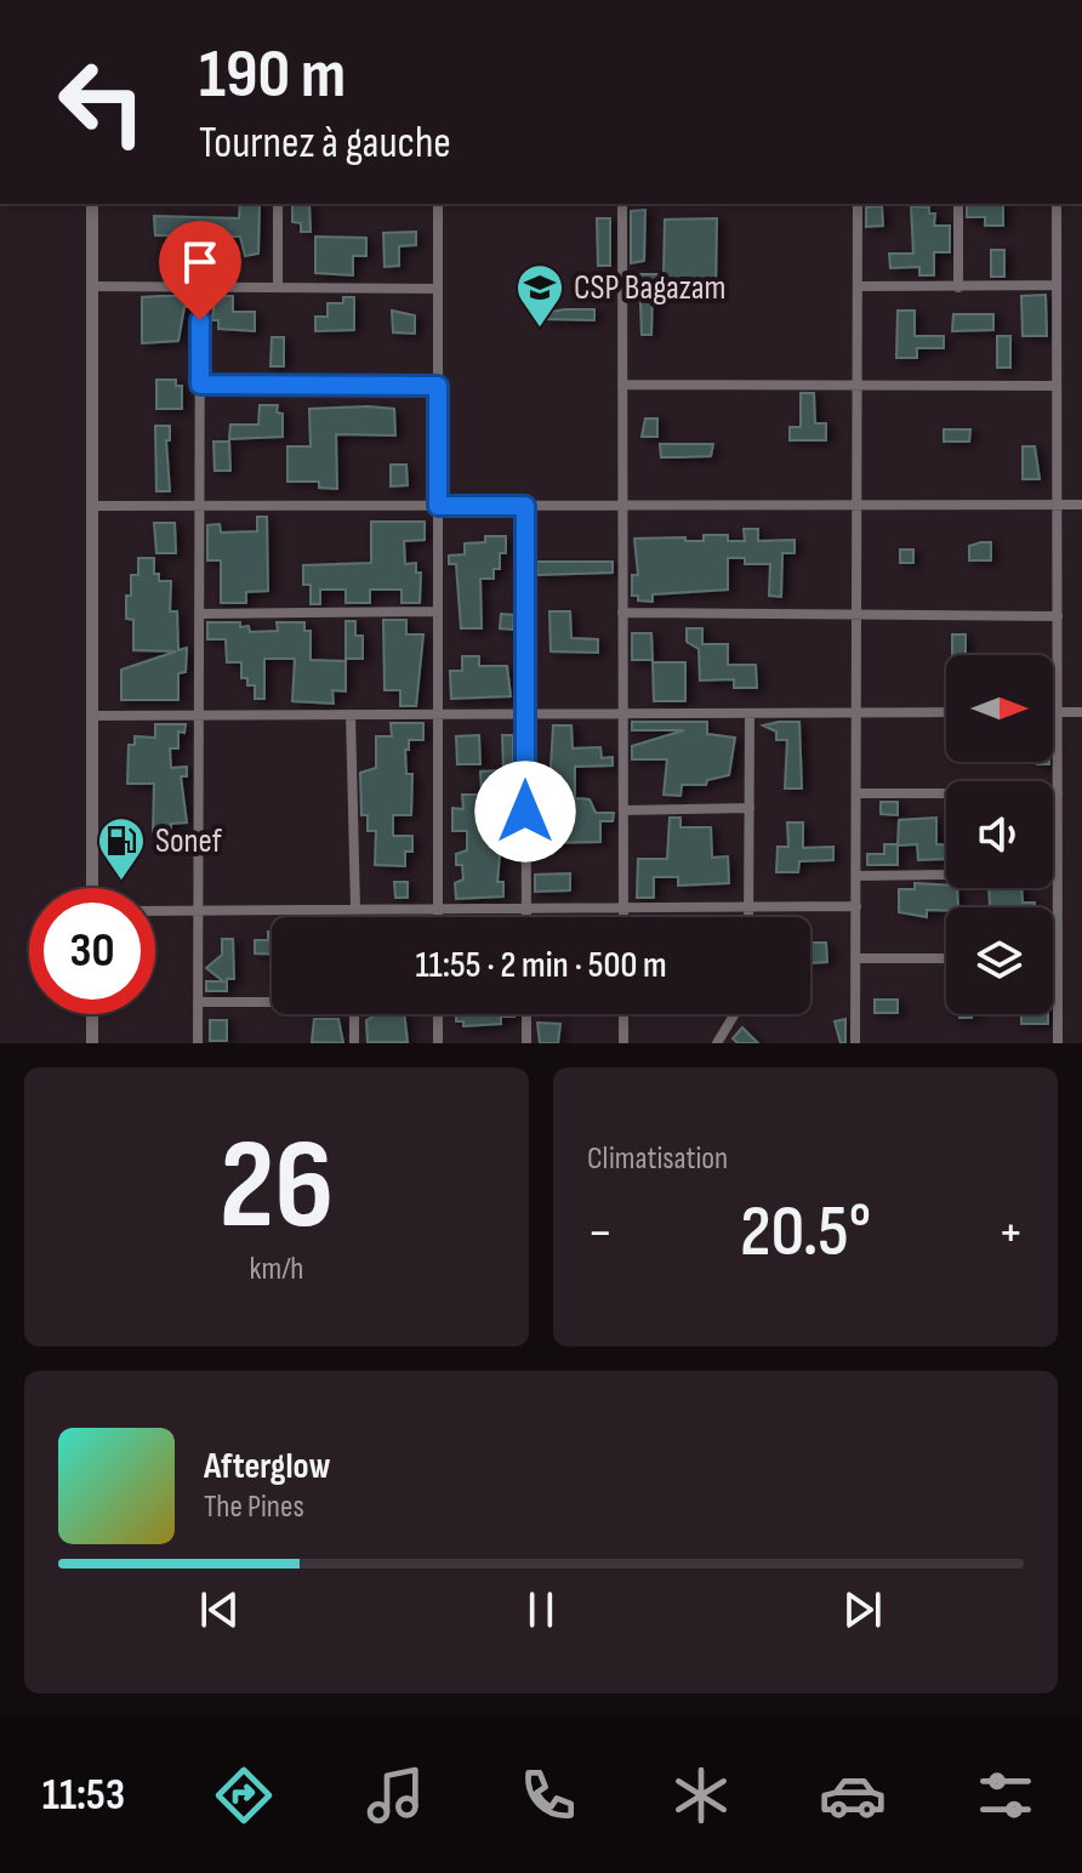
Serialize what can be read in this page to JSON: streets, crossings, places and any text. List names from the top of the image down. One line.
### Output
{"places":{"school or university":["CSP Bagazam"],"fuel station":["Sonef"]},"north":"right","page":{"turn":["190 m","Tournez à gauche"],"limit":"30","trip":"11:55 · 2 min · 500 m","tile":[["26","km/h"],"Climatisation"],"heat":["−","20.5°","+"],"song":["Afterglow","The Pines"],"tabs":"11:53"}}
